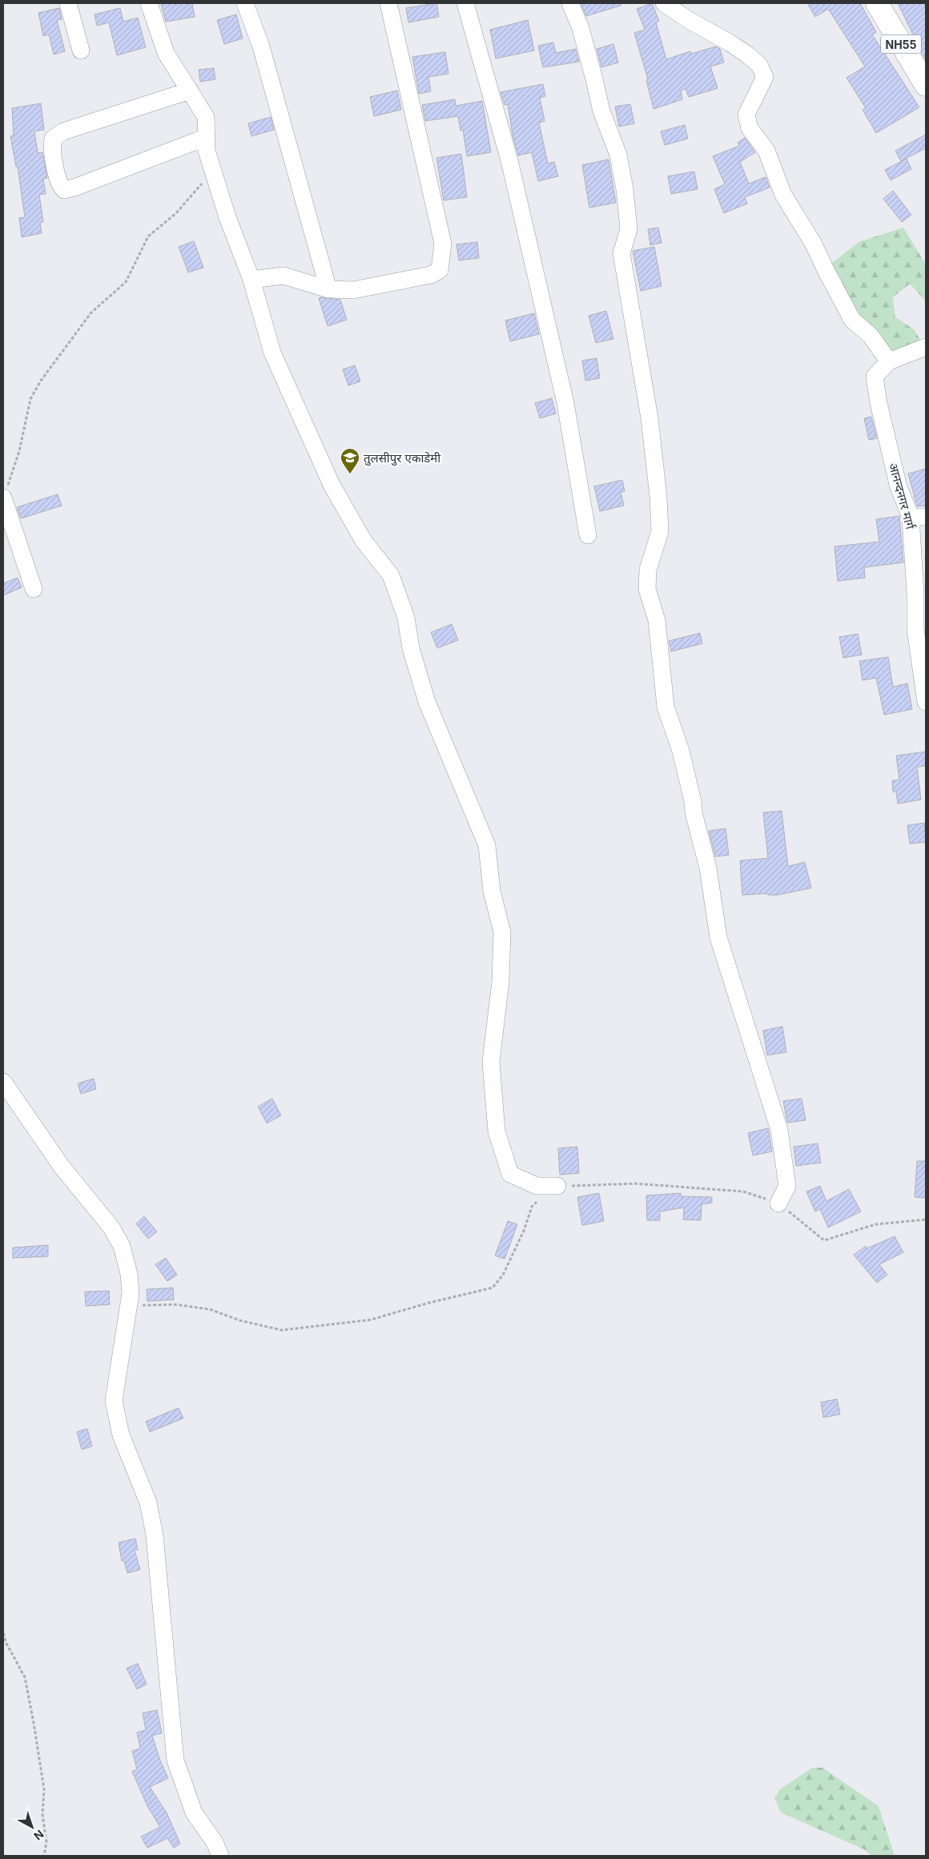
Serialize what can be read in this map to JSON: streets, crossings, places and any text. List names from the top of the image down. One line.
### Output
{"streets":{"main road":["NH55"],"street":["आनन्दनगर मार्ग"]},"places":{"school or university":["तुलसीपुर एकाडेमी"]},"north":"bottom right"}
